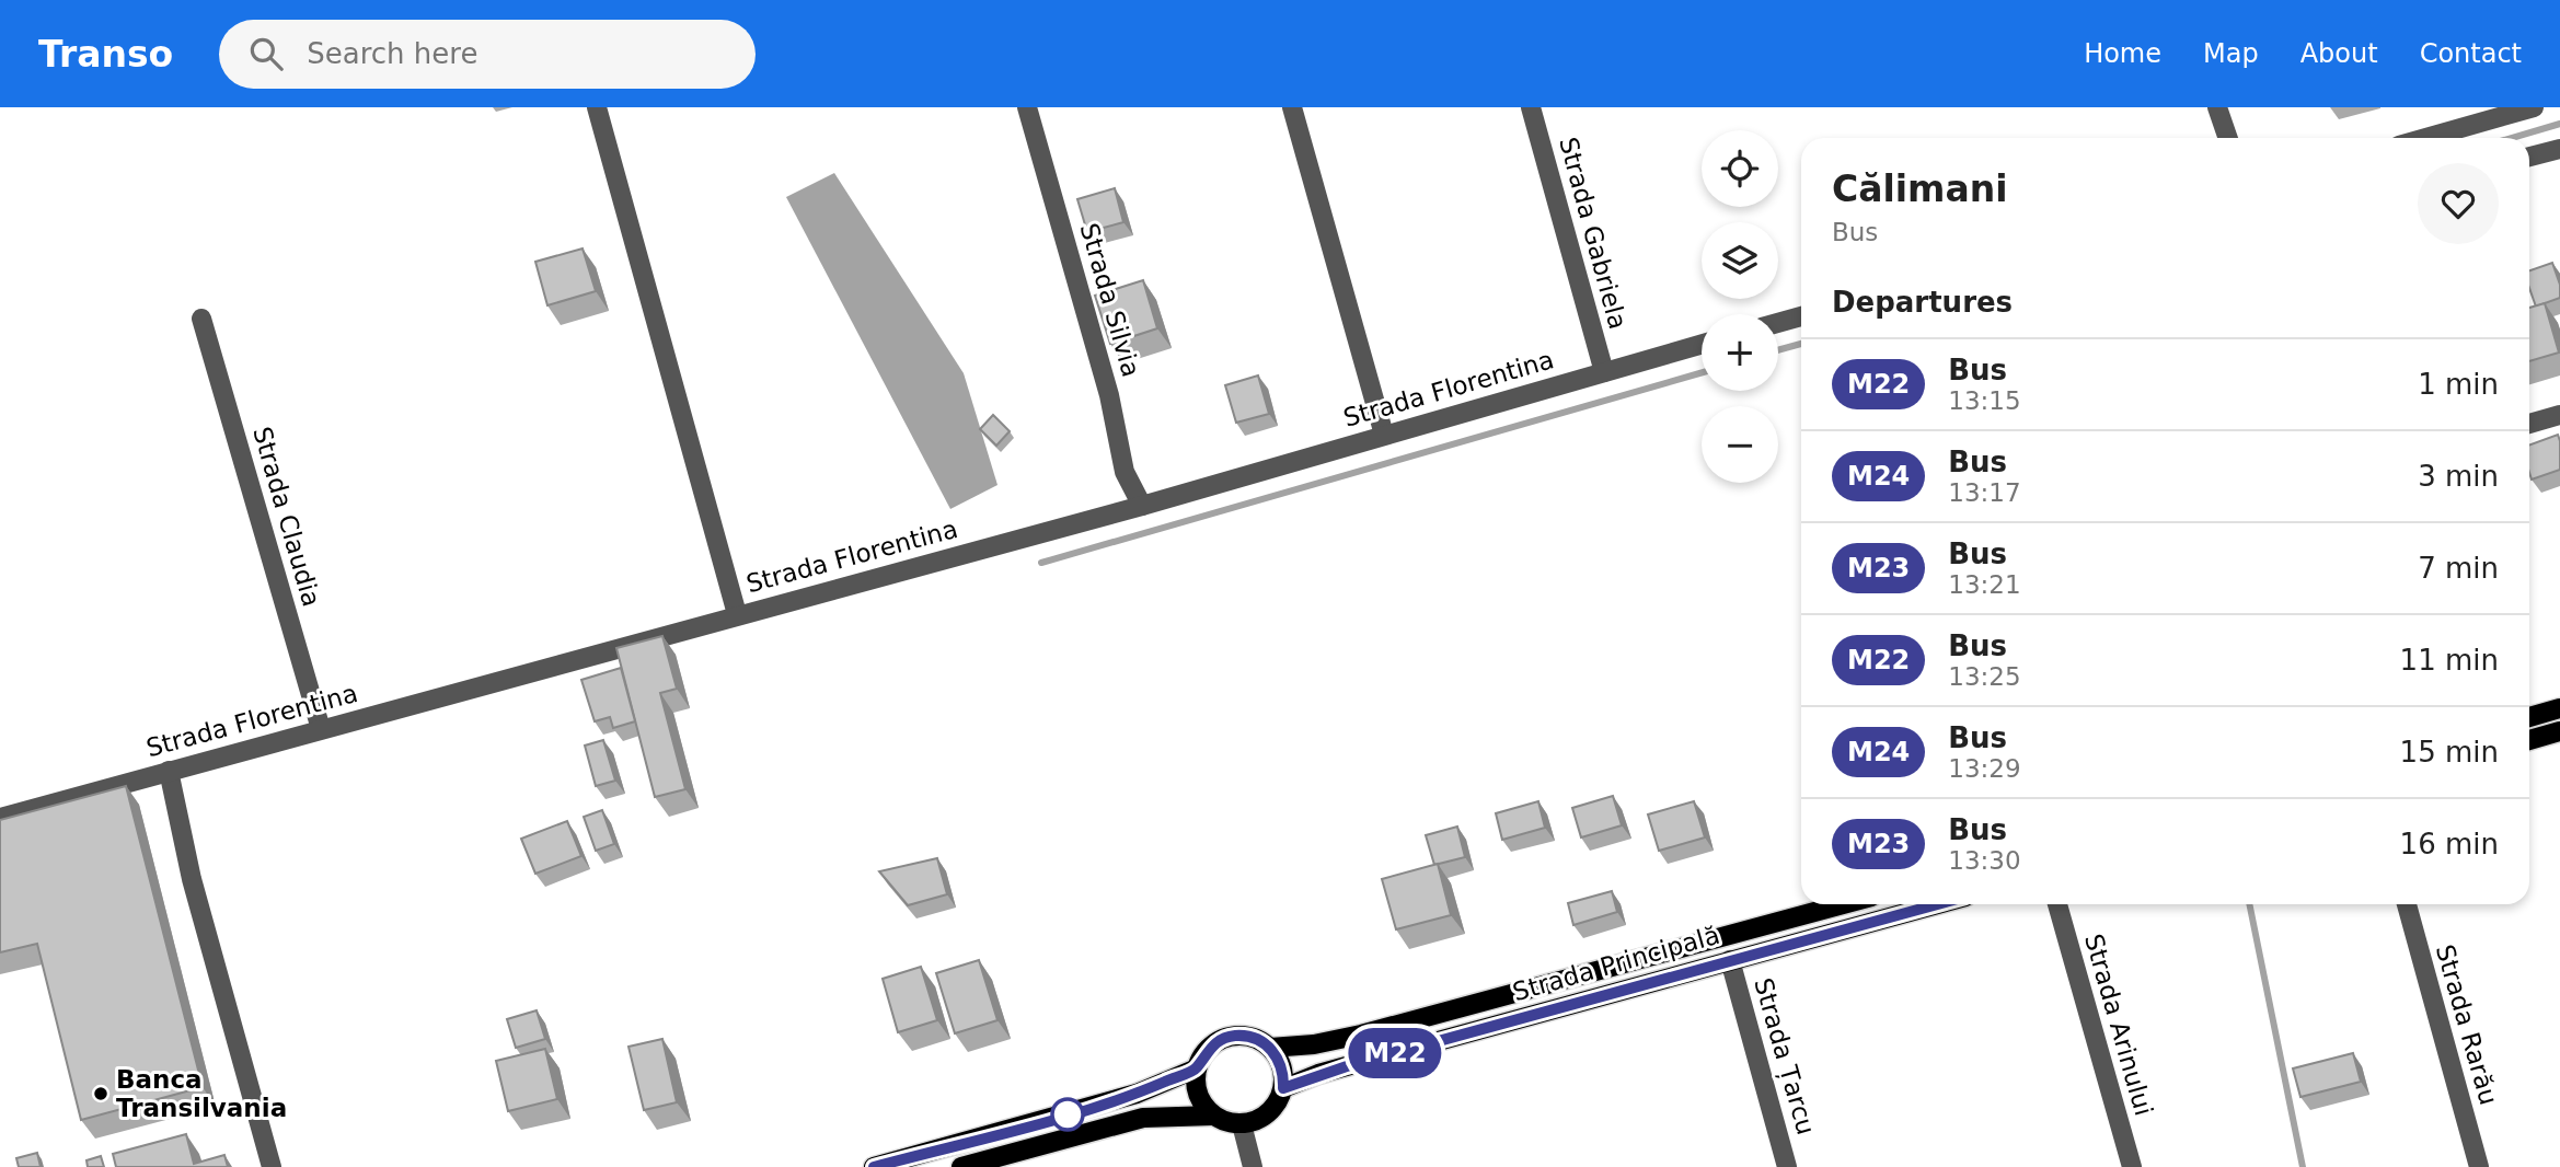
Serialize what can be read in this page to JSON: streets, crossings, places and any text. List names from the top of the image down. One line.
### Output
{"streets":{"main road":["Strada Principală"],"street":["Strada Gabriela","Strada Silvia","Strada Florentina","Strada Claudia","Strada Arinului","Strada Rarău","Strada Țarcu"]},"crossings":[["Strada Gabriela","Strada Florentina"],["Strada Silvia","Strada Florentina"],["Strada Florentina","Strada Claudia"],["Strada Principală","Strada Țarcu"]],"places":["Banca Transilvania"],"lines":["bus line M22"],"page":{"header":"Transo","search":"Search here","nav":["Home","Map","About","Contact"],"on_map":"M22","map_buttons":["+","−"],"heading":[["Călimani","Bus"],"Departures"],"list":[{"mark":"M22","name":"Bus","note":"13:15","value":"1 min"},{"mark":"M24","name":"Bus","note":"13:17","value":"3 min"},{"mark":"M23","name":"Bus","note":"13:21","value":"7 min"},{"mark":"M22","name":"Bus","note":"13:25","value":"11 min"},{"mark":"M24","name":"Bus","note":"13:29","value":"15 min"},{"mark":"M23","name":"Bus","note":"13:30","value":"16 min"}]}}
